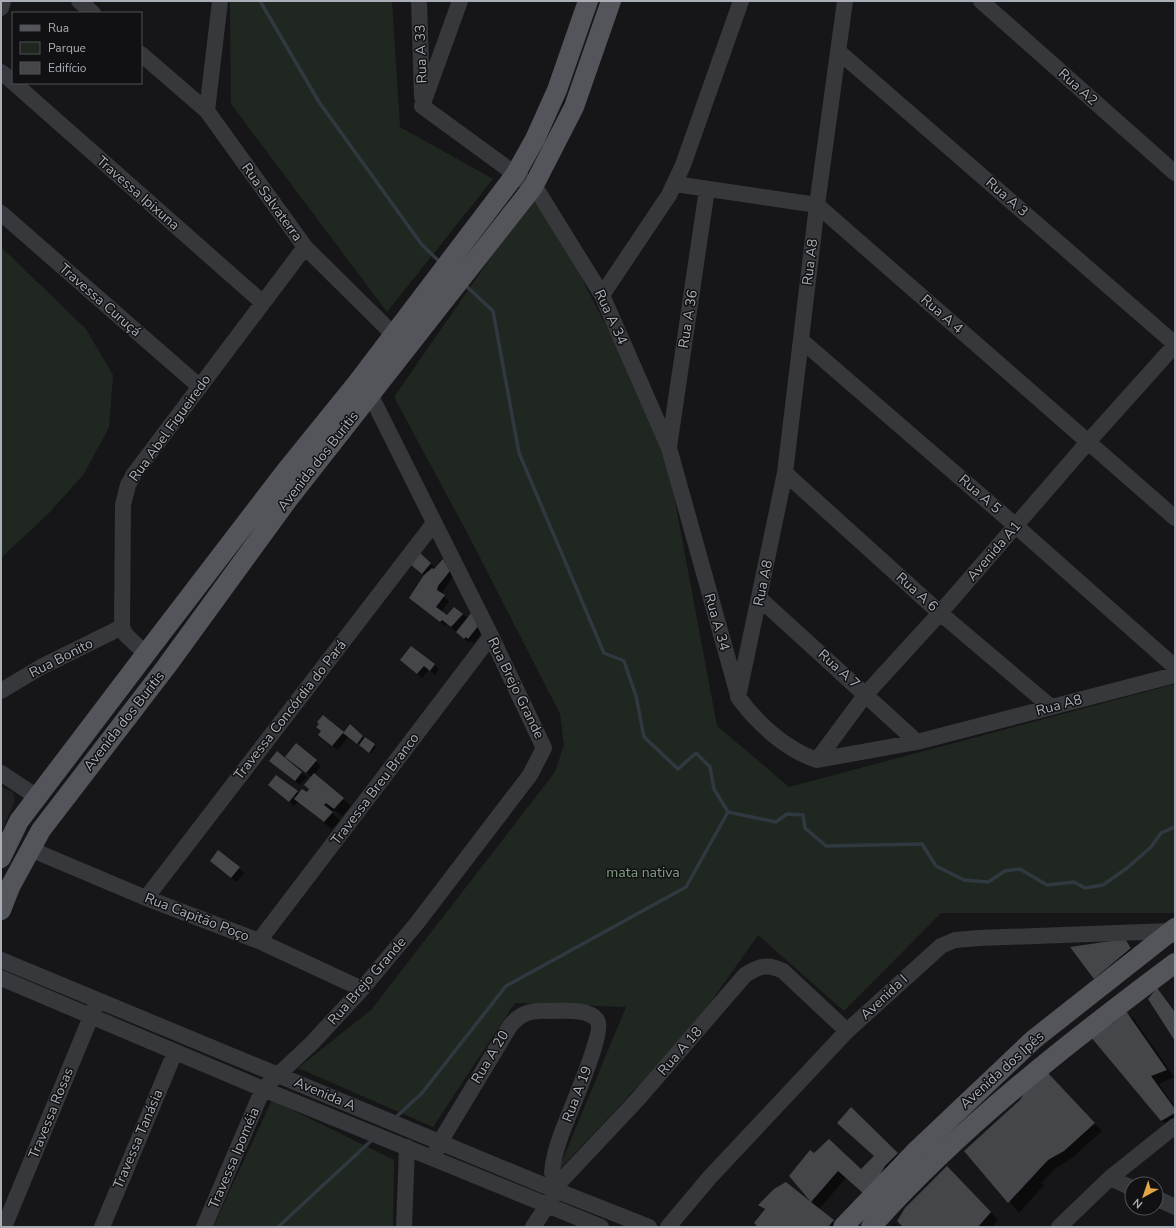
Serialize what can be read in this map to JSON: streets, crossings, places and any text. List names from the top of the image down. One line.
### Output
{"streets":{"main road":["Avenida dos Buritis","Avenida dos Ipês"],"street":["Rua A 33","Rua A2","Travessa Ipixuna","Rua A 3","Rua Salvaterra","Rua A8","Travessa Curuçá","Rua A 4","Rua A 34","Rua A 36","Rua Abel Figueiredo","Rua A 5","Avenida A1","Rua A 6","Rua Bonito","Rua A 7","Rua Brejo Grande","Travessa Concórdia do Pará","Travessa Breu Branco","Rua Capitão Poço","Avenida I","Rua A 18","Rua A 20","Avenida A","Rua A 19","Travessa Rosas","Travessa Tanásia","Travessa Ipoméia"]},"crossings":[["Rua A 33","Rua A 34"],["Travessa Ipixuna","Rua Abel Figueiredo"],["Rua A 3","Rua A8"],["Rua A 3","Avenida A1"],["Rua Salvaterra","Rua Abel Figueiredo"],["Rua Salvaterra","Avenida dos Buritis"],["Rua A8","Rua A 4"],["Rua A8","Rua A 34"],["Rua A8","Rua A 5"],["Rua A8","Avenida A1"],["Rua A8","Rua A 6"],["Rua A8","Rua A 7"],["Travessa Curuçá","Rua Abel Figueiredo"],["Rua A 4","Avenida A1"],["Rua A 34","Rua A 36"],["Rua A 34","Avenida dos Buritis"],["Rua Abel Figueiredo","Rua Bonito"],["Avenida dos Buritis","Rua Brejo Grande"],["Avenida dos Buritis","Rua Capitão Poço"],["Rua A 5","Avenida A1"],["Avenida A1","Rua A 6"],["Avenida A1","Rua A 7"],["Rua Brejo Grande","Travessa Concórdia do Pará"],["Rua Brejo Grande","Travessa Breu Branco"],["Rua Brejo Grande","Rua Capitão Poço"],["Rua Brejo Grande","Avenida A"],["Rua Brejo Grande","Travessa Ipoméia"],["Travessa Concórdia do Pará","Rua Capitão Poço"],["Travessa Breu Branco","Rua Capitão Poço"],["Avenida I","Rua A 18"],["Avenida I","Avenida dos Ipês"],["Rua A 18","Avenida A"],["Rua A 18","Rua A 19"],["Rua A 20","Avenida A"],["Rua A 20","Rua A 19"],["Avenida A","Rua A 19"],["Avenida A","Travessa Rosas"],["Avenida A","Travessa Tanásia"],["Avenida A","Travessa Ipoméia"]],"parks":["mata nativa"],"legend":["Rua","Parque","Edifício"],"north":"bottom left"}
